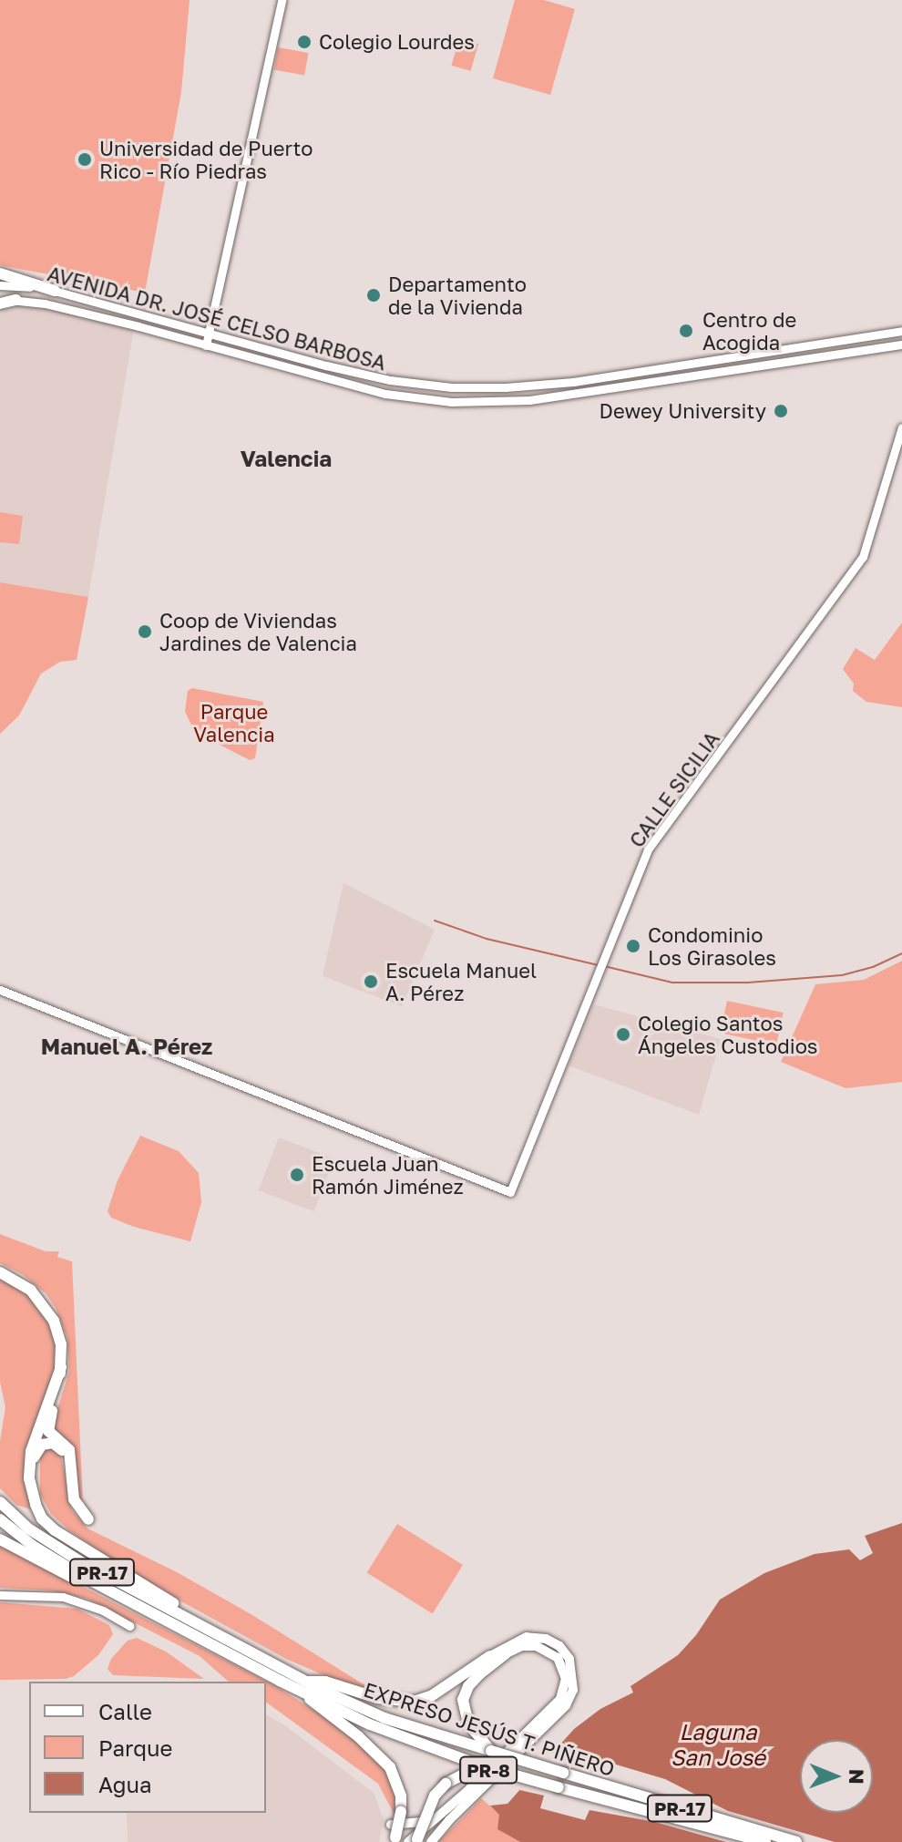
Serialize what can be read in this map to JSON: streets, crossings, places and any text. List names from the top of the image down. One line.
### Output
{"streets":{"highway":["PR-17","EXPRESO JESÚS T. PIÑERO"],"main road":["PR-8"],"street":["AVENIDA DR. JOSÉ CELSO BARBOSA","CALLE SICILIA"]},"districts":["Valencia","Manuel A. Pérez"],"water":["Laguna San José"],"parks":["Parque Valencia"],"places":["Colegio Lourdes","Universidad de Puerto Rico - Río Piedras","Departamento de la Vivienda","Centro de Acogida","Dewey University","Coop de Viviendas Jardines de Valencia","Condominio Los Girasoles","Escuela Manuel A. Pérez","Colegio Santos Ángeles Custodios","Escuela Juan Ramón Jiménez"],"legend":["Calle","Parque","Agua"],"north":"right"}
